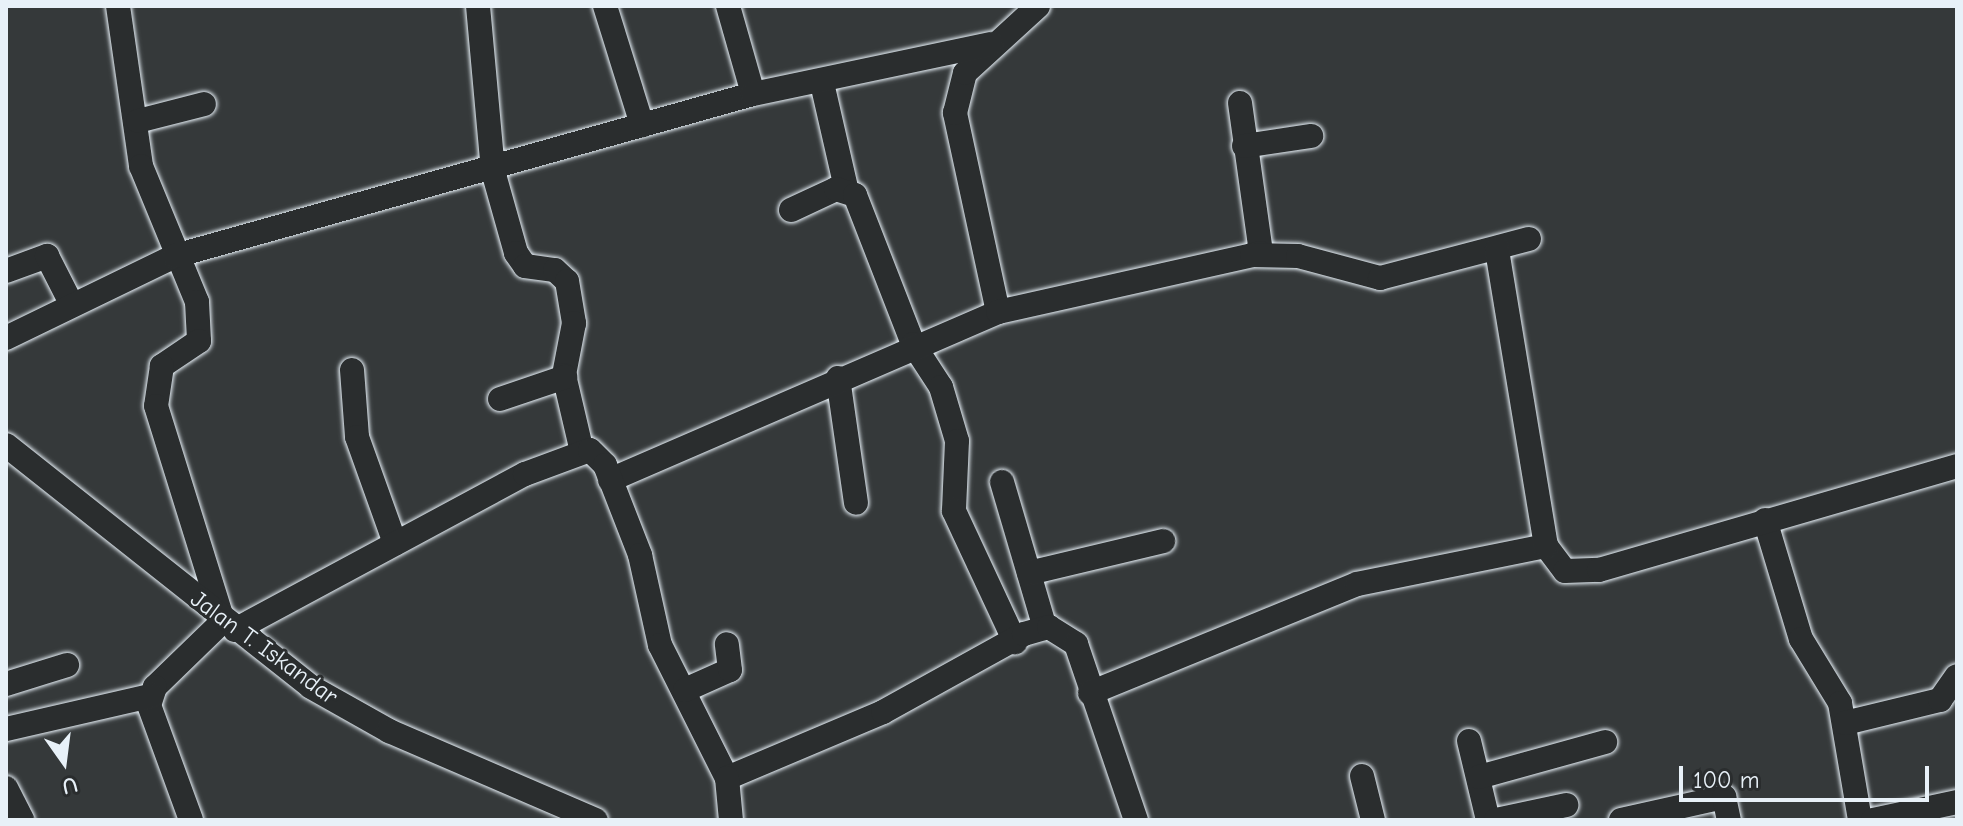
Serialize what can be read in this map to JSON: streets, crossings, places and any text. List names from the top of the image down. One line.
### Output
{"streets":{"street":["Jalan T. Iskandar"]},"scale_bar":"100 m","north":"bottom"}
